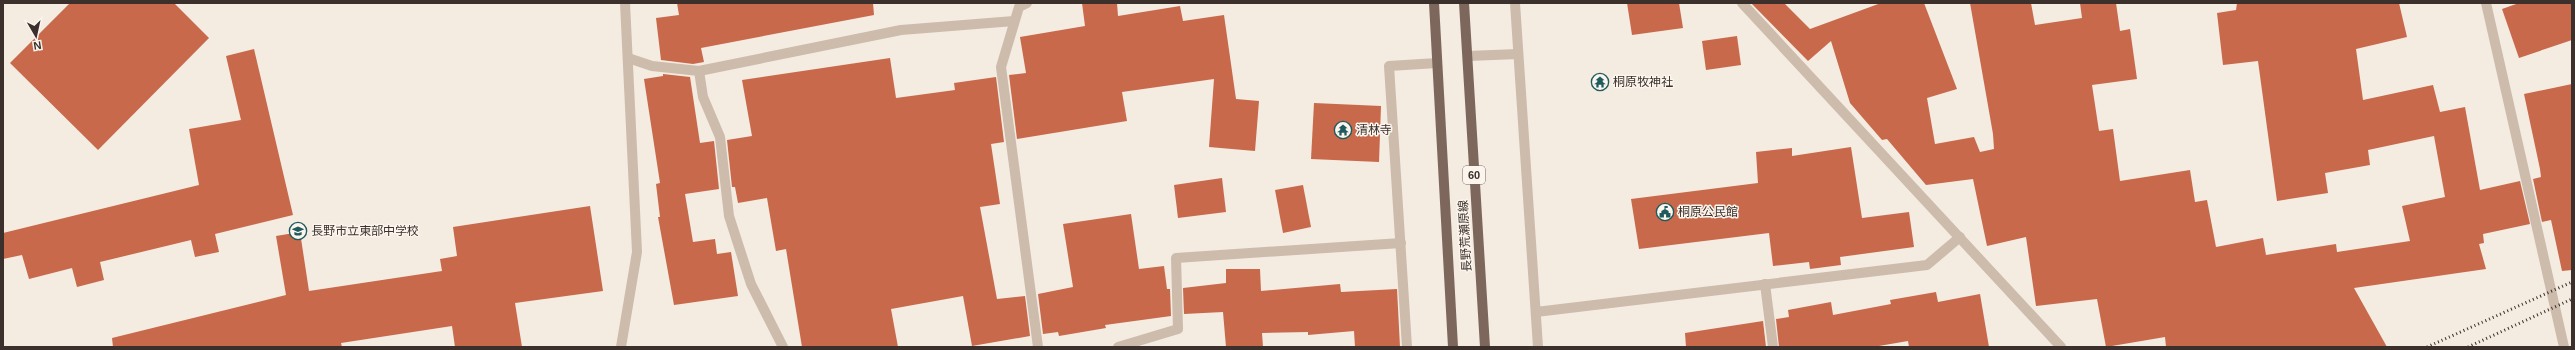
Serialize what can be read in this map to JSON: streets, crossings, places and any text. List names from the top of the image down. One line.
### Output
{"streets":{"main road":["60","長野荒瀬原線"]},"places":{"temple":["桐原牧神社","清林寺"],"public building":["桐原公民館"],"school or university":["長野市立東部中学校"]},"north":"bottom"}
